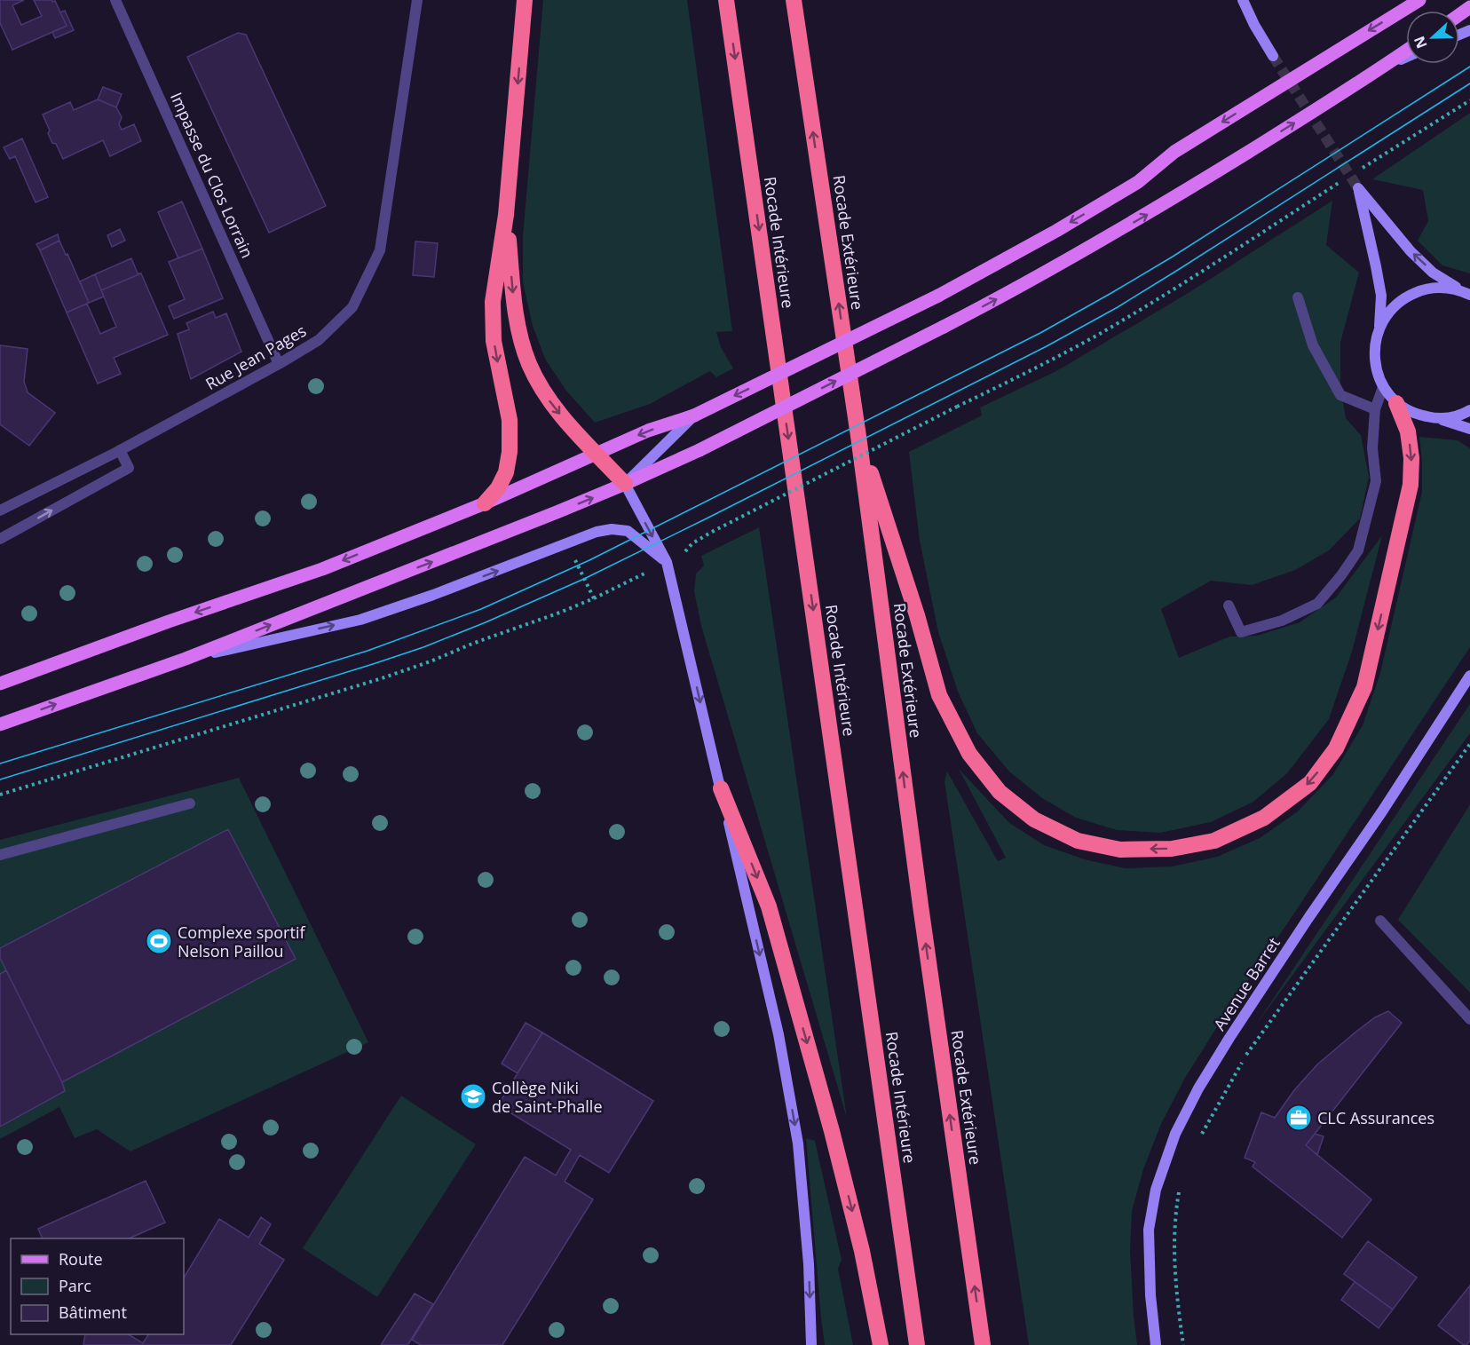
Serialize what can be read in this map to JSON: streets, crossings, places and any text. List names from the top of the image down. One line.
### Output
{"streets":{"highway":["Rocade Intérieure","Rocade Extérieure"],"street":["Impasse du Clos Lorrain","Rue Jean Pages","Avenue Barret"]},"crossings":[["Impasse du Clos Lorrain","Rue Jean Pages"]],"places":{"sports":["Complexe sportif Nelson Paillou"],"school or university":["Collège Niki de Saint-Phalle"],"office":["CLC Assurances"]},"legend":["Route","Parc","Bâtiment"],"north":"left"}
